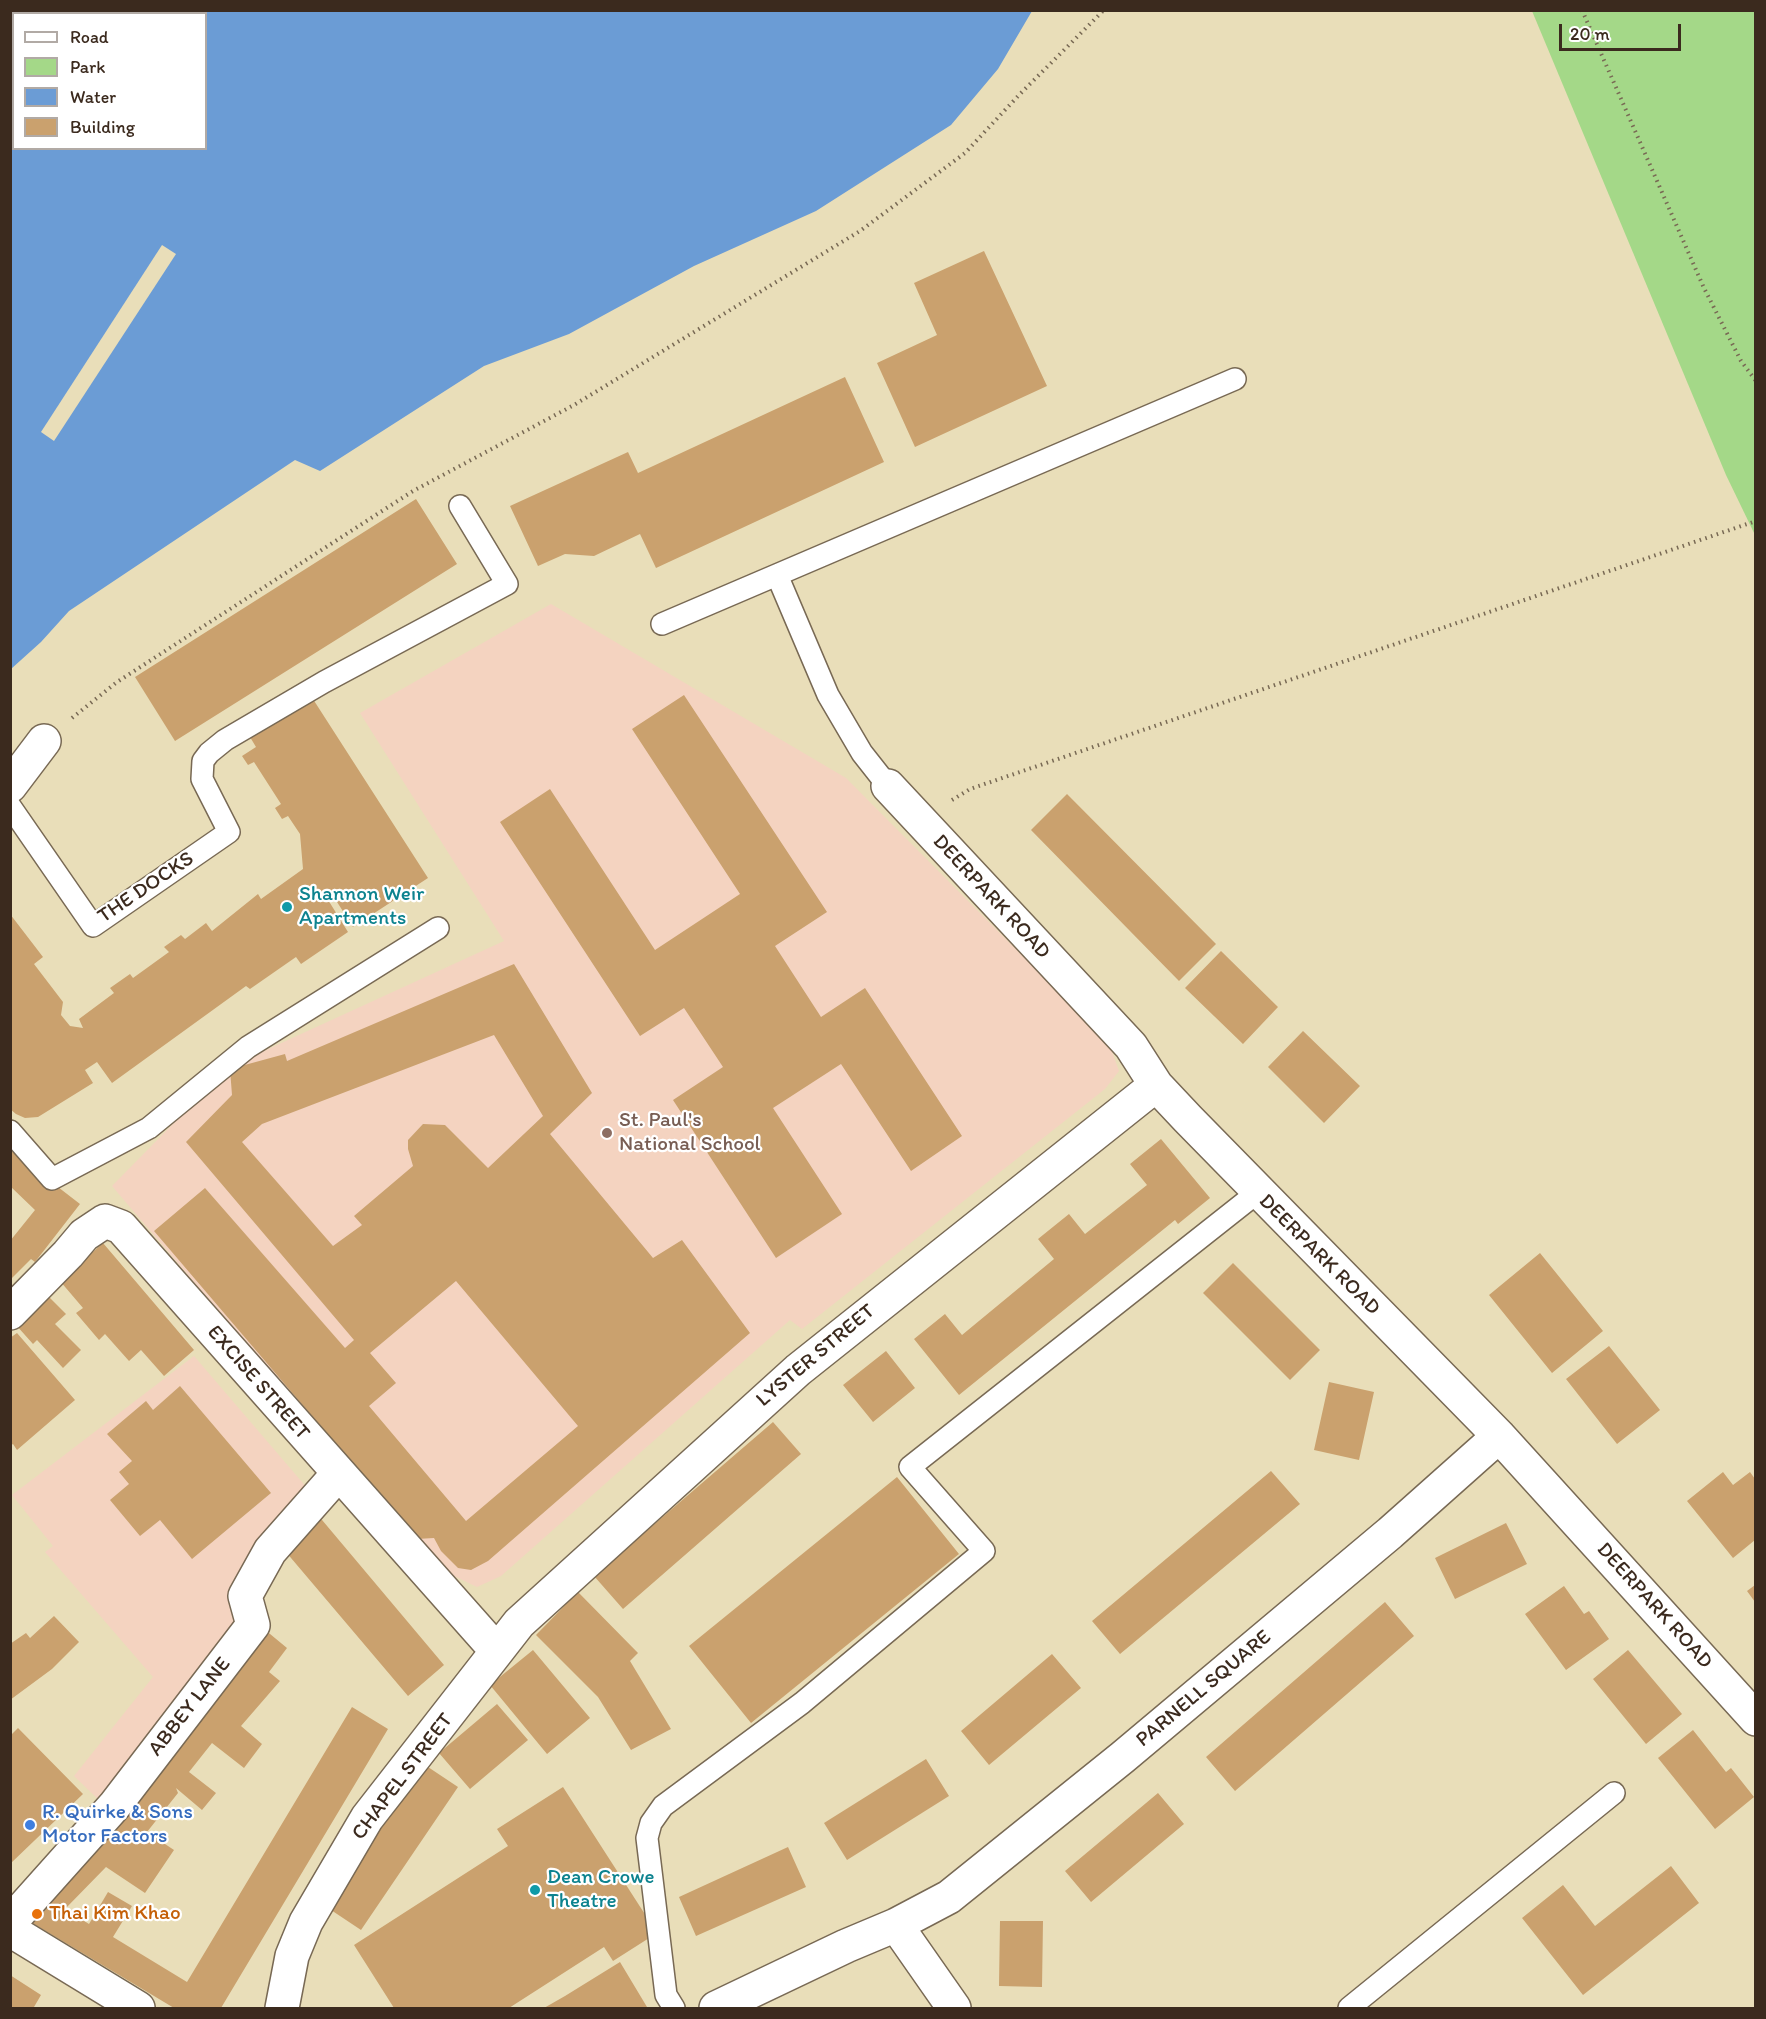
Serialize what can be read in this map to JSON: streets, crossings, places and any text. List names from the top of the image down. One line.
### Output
{"streets":{"street":["DEERPARK ROAD","LYSTER STREET","EXCISE STREET","PARNELL SQUARE","ABBEY LANE","CHAPEL STREET"],"lane":["THE DOCKS"]},"crossings":[["DEERPARK ROAD","LYSTER STREET"],["DEERPARK ROAD","PARNELL SQUARE"],["LYSTER STREET","EXCISE STREET"],["LYSTER STREET","CHAPEL STREET"],["EXCISE STREET","ABBEY LANE"],["EXCISE STREET","CHAPEL STREET"]],"places":["Shannon Weir Apartments","St. Paul's National School","R. Quirke & Sons Motor Factors","Dean Crowe Theatre","Thai Kim Khao"],"legend":["Road","Park","Water","Building"],"scale_bar":"20 m"}
